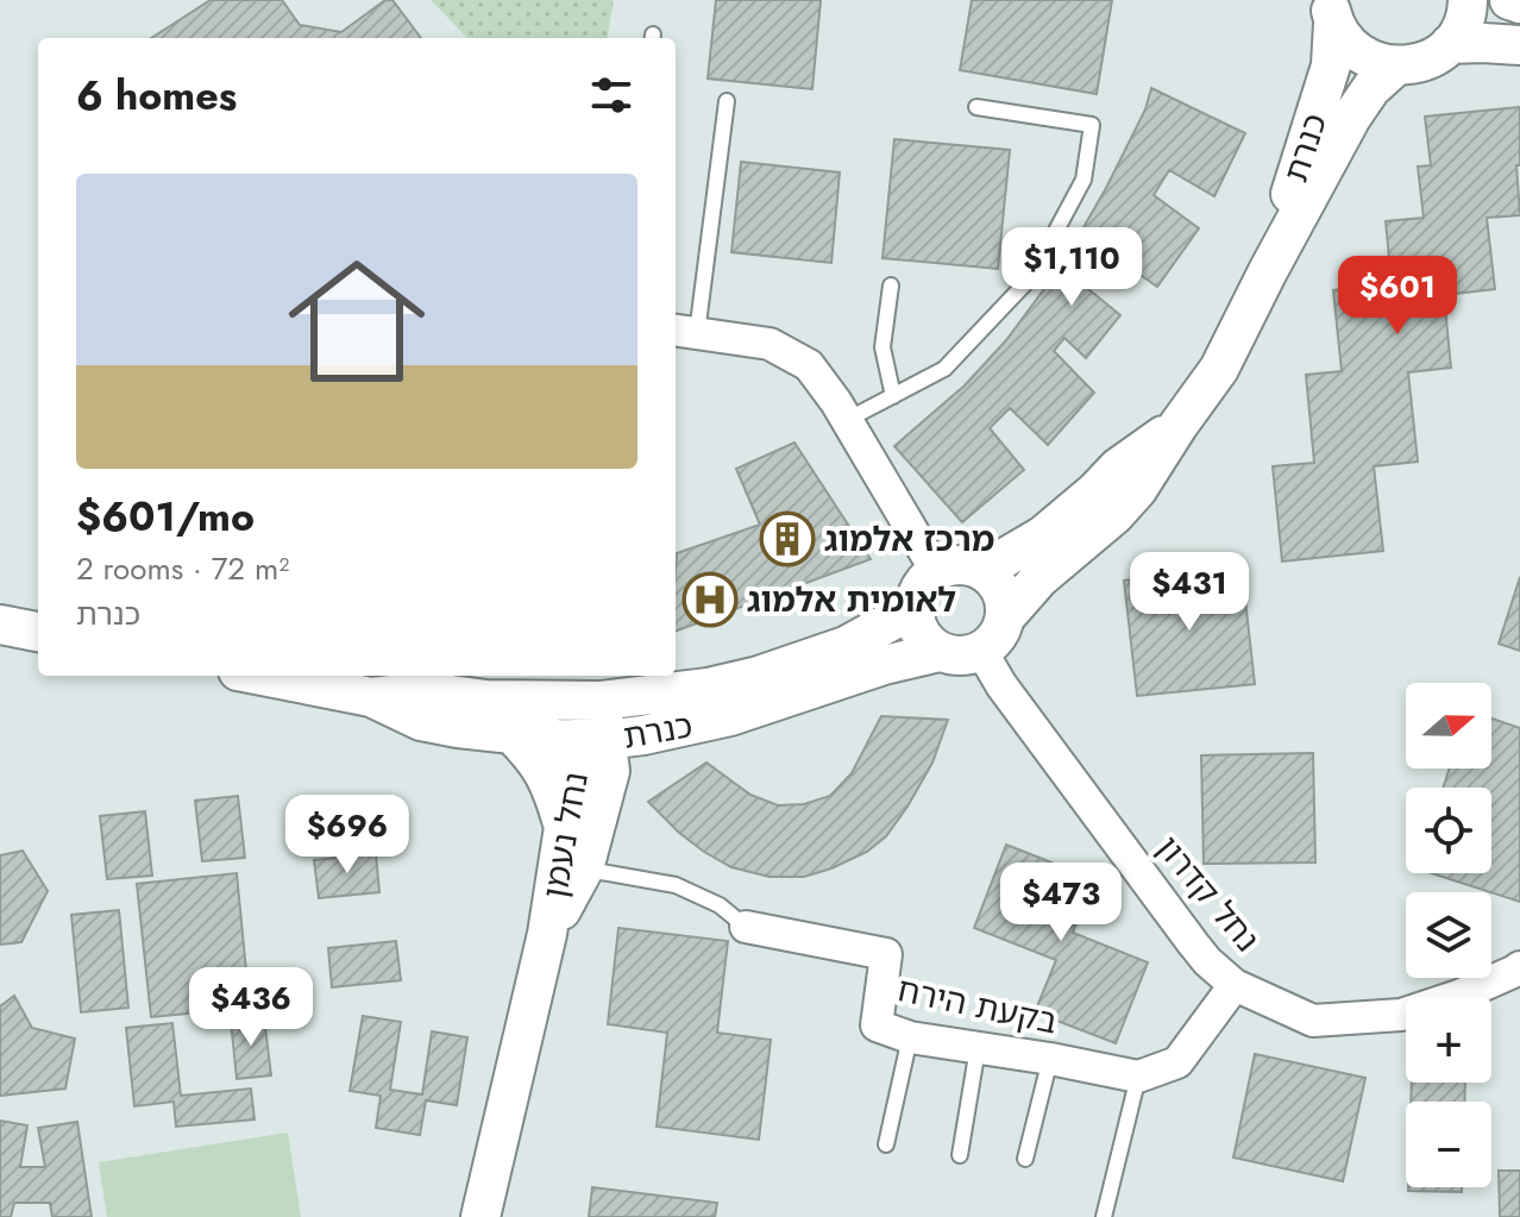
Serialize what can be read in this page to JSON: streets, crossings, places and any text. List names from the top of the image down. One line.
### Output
{"streets":{"street":["כנרת","נחל נעמן","נחל קדרון","בקעת הירח"]},"crossings":[["כנרת","נחל נעמן"],["כנרת","נחל קדרון"]],"places":{"building":["מרכז אלמוג"],"hospital":["לאומית אלמוג"]},"north":"right","page":{"heading":"6 homes","list":[{"name":"$601/mo","note":"2 rooms · 72 m² · כנרת"}],"price":["$1,110","$601","$431","$696","$473","$436"],"map_buttons":["+","−"]}}
